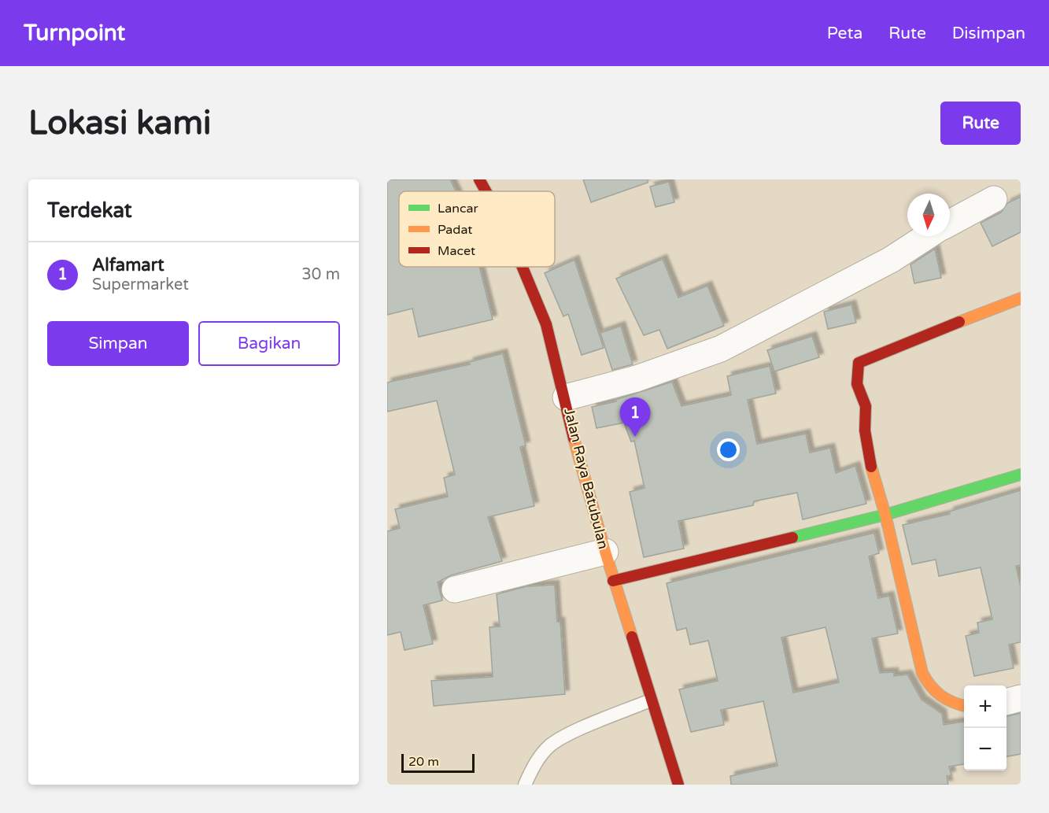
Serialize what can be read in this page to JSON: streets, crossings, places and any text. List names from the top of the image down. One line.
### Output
{"streets":{"main road":["Jalan Raya Batubulan"]},"legend":["Lancar","Padat","Macet"],"scale_bar":"20 m","north":"bottom","page":{"header":"Turnpoint","nav":["Peta","Rute","Disimpan"],"buttons":["Rute",["Simpan","Bagikan"]],"title":"Lokasi kami","heading":"Terdekat","list":[{"mark":"1","name":"Alfamart","note":"Supermarket","value":"30 m"}],"pins":"1","map_buttons":["+","−"],"scale":"20 m"}}
